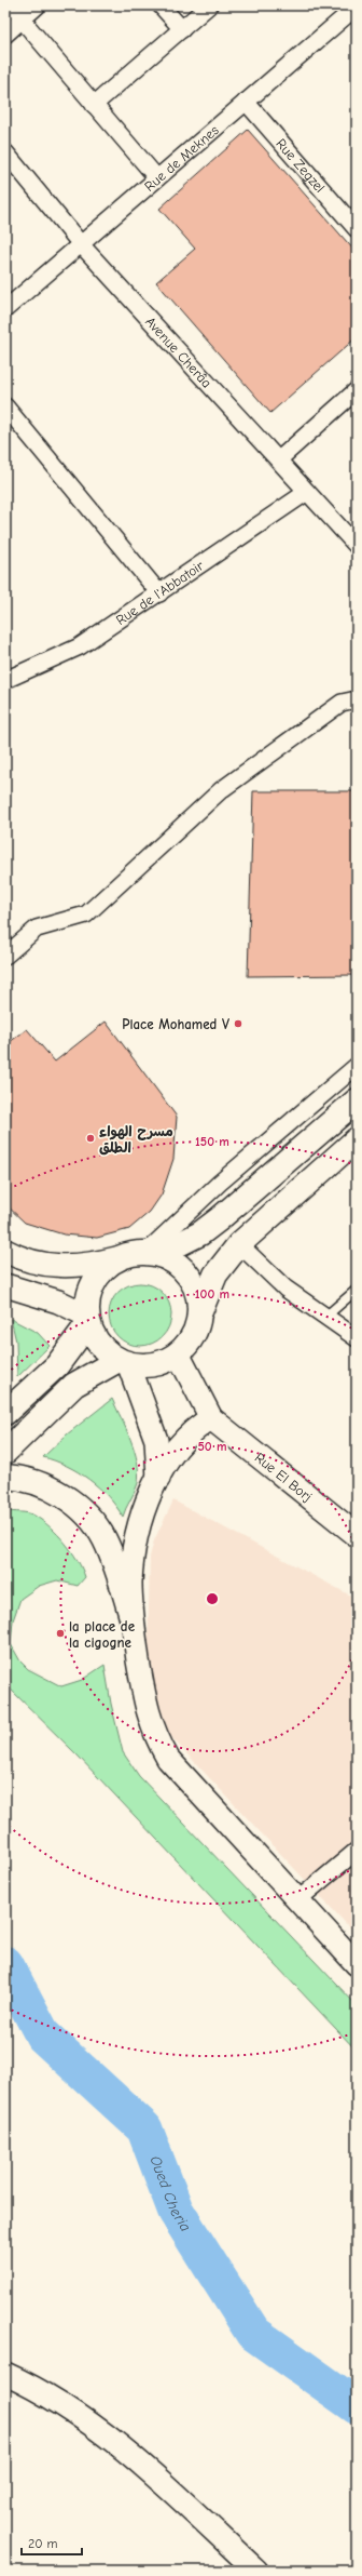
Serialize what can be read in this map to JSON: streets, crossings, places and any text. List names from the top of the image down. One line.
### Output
{"streets":{"main road":["Rue El Borj"],"street":["Rue de Meknes","Rue Zegzel","Avenue Cherâa","Rue de l'Abbatoir"]},"crossings":[["Rue de Meknes","Rue Zegzel"],["Rue de Meknes","Avenue Cherâa"],["Avenue Cherâa","Rue de l'Abbatoir"]],"water":["Oued Cheria"],"places":["Place Mohamed V","مسرح الهواء الطلق","la place de la cigogne"],"scale_bar":"20 m","rings":["150 m","100 m","50 m"]}
